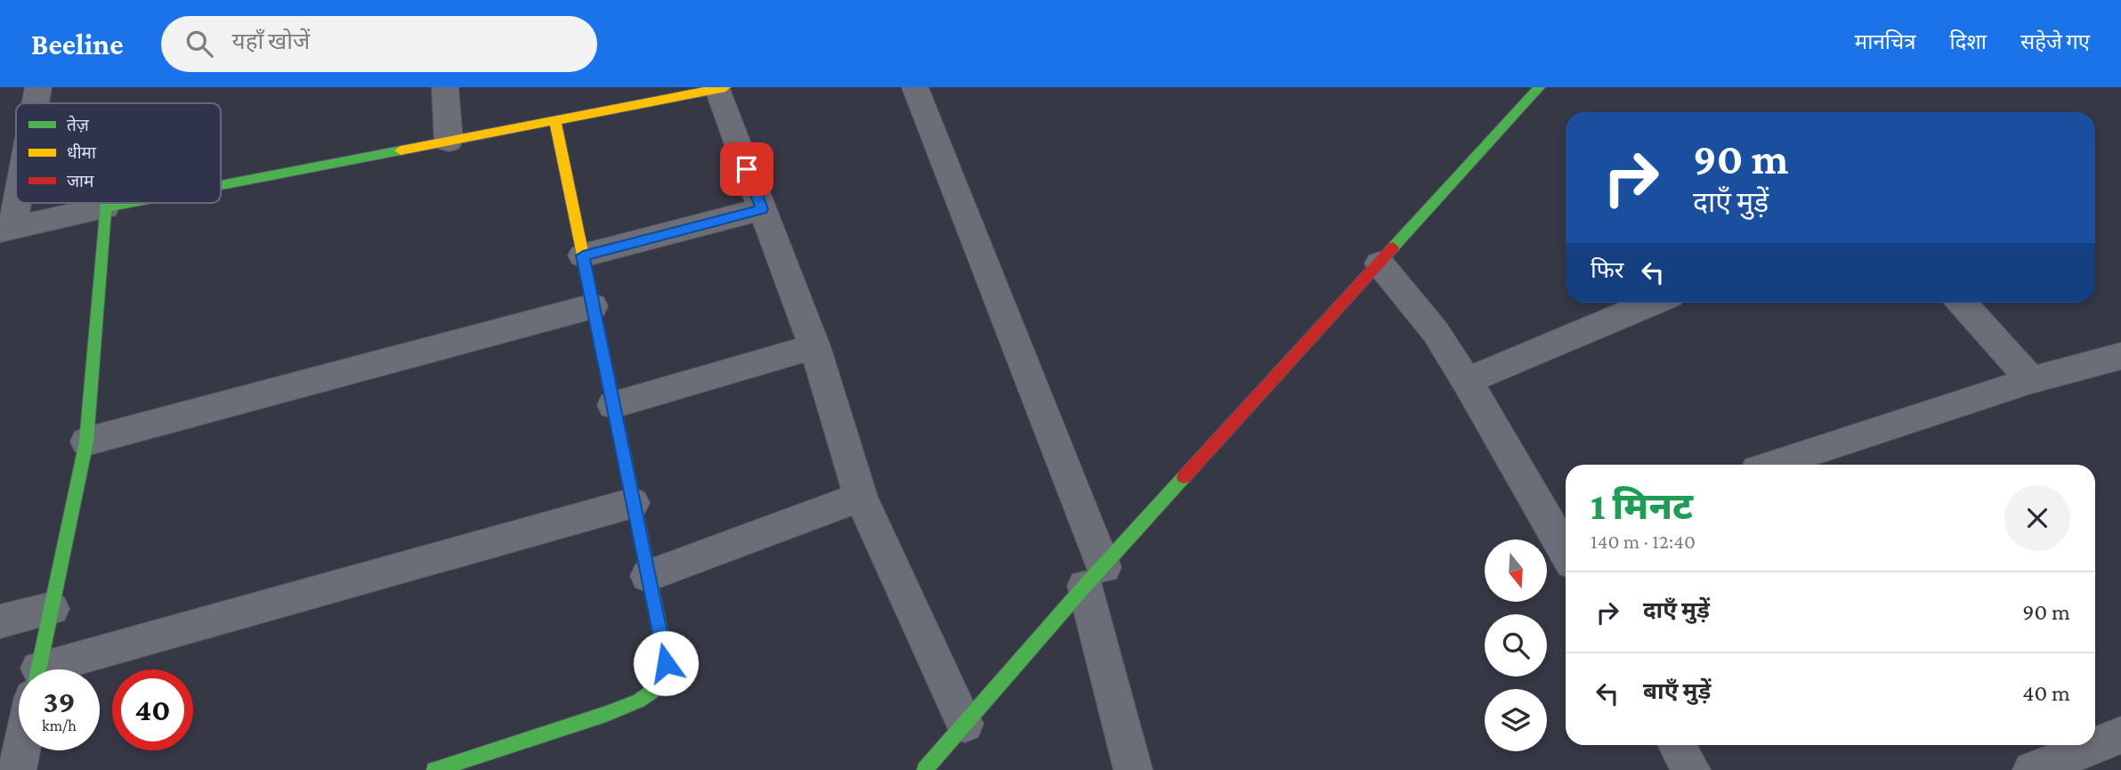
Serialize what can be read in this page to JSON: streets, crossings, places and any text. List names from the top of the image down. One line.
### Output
{"legend":["तेज़","धीमा","जाम"],"north":"bottom","page":{"header":"Beeline","search":"यहाँ खोजें","nav":["मानचित्र","दिशा","सहेजे गए"],"turn":["90 m","दाएँ मुड़ें"],"then":"फिर","heading":["1 मिनट","140 m · 12:40"],"list":[{"name":"दाएँ मुड़ें","value":"90 m"},{"name":"बाएँ मुड़ें","value":"40 m"}],"speed":"39 km/h","limit":"40"}}
